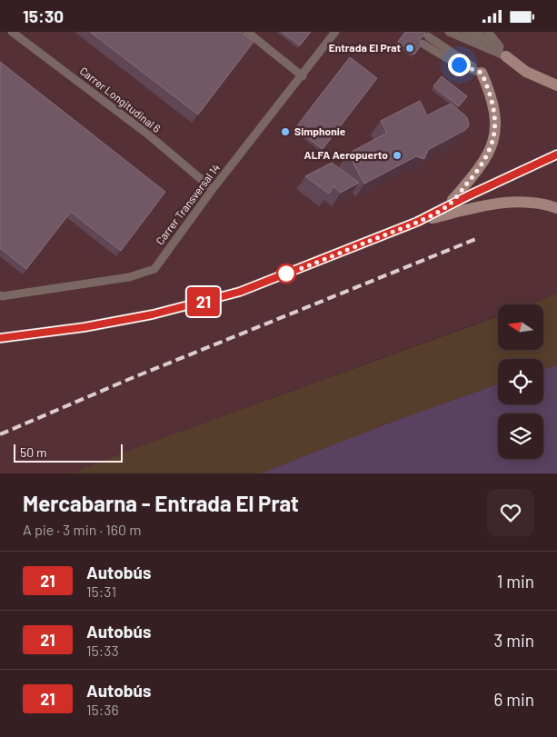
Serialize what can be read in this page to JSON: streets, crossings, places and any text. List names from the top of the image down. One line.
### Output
{"streets":{"lane":["Carrer Longitudinal 6","Carrer Transversal 14"]},"crossings":[["Carrer Longitudinal 6","Carrer Transversal 14"]],"places":["Entrada El Prat","Simphonie","ALFA Aeropuerto"],"lines":["bus line 21"],"scale_bar":"50 m","north":"left","page":{"status":"15:30","on_map":"21","scale":"50 m","heading":["Mercabarna - Entrada El Prat","A pie · 3 min · 160 m"],"list":[{"mark":"21","name":"Autobús","note":"15:31","value":"1 min"},{"mark":"21","name":"Autobús","note":"15:33","value":"3 min"},{"mark":"21","name":"Autobús","note":"15:36","value":"6 min"}]}}
